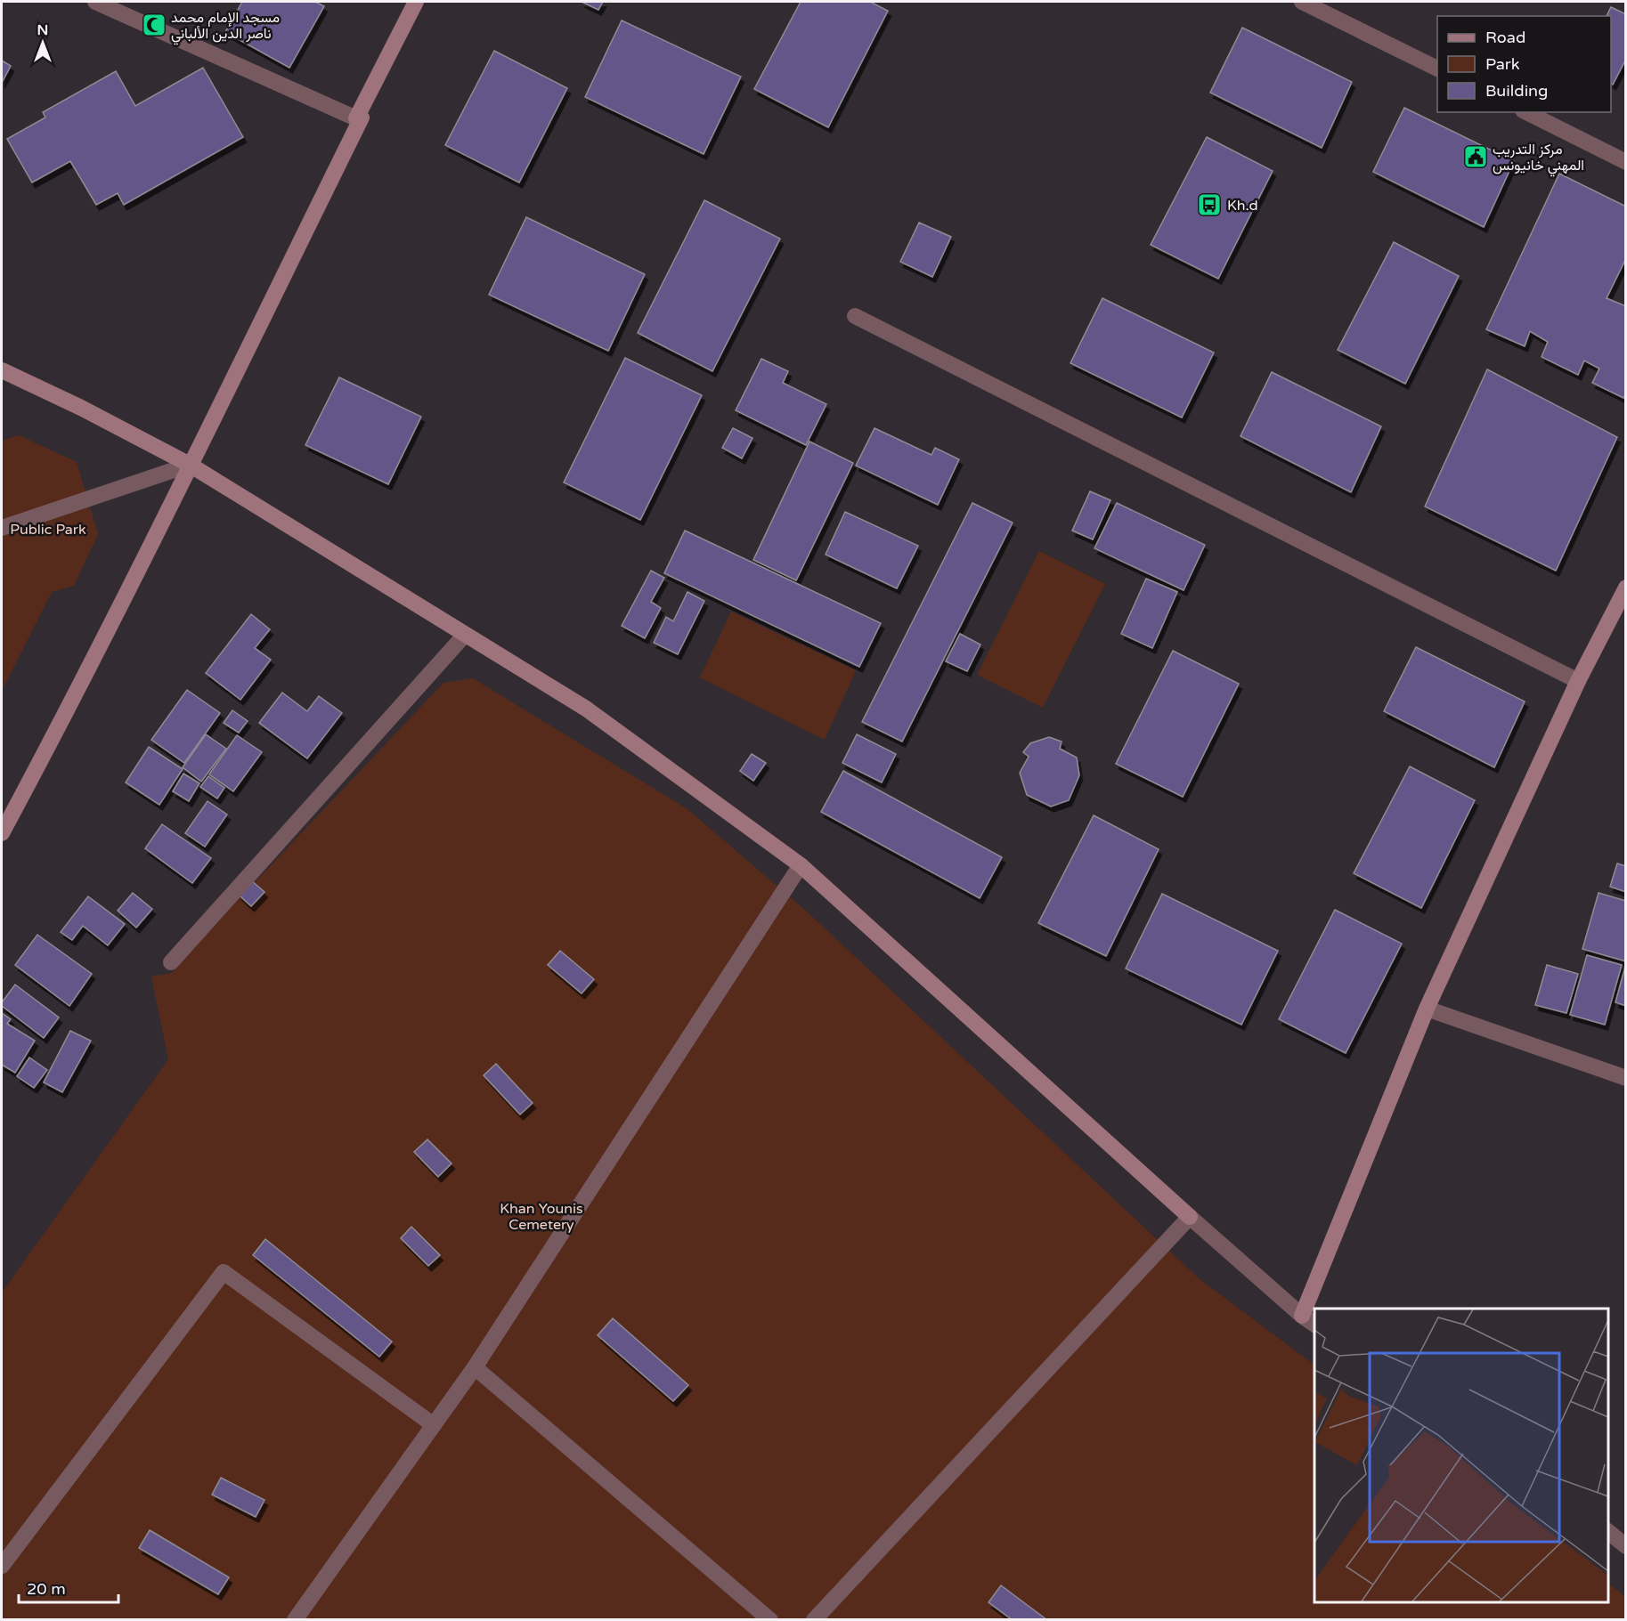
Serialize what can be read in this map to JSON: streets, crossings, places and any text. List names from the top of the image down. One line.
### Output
{"parks":["Public Park","Khan Younis Cemetery"],"places":{"mosque":["مسجد الإمام محمد ناصر الدين الألباني"],"public building":["مركز التدريب المهني خانيونس"],"bus stop":["Kh.d"]},"legend":["Road","Park","Building"],"scale_bar":"20 m","north":"top"}
